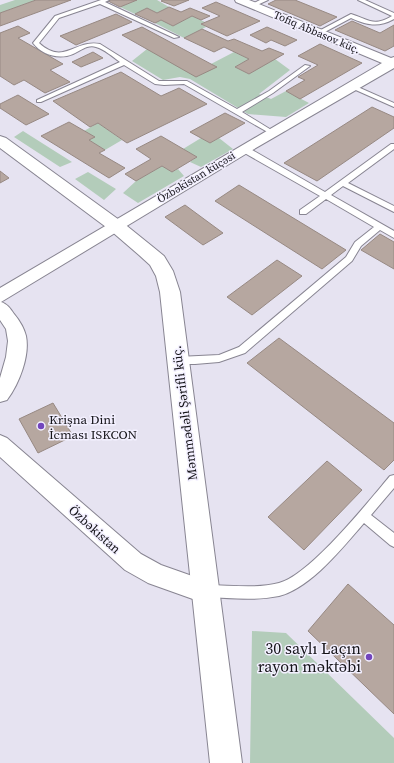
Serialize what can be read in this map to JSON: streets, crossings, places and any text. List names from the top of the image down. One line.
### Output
{"streets":{"street":["Tofiq Abbasov küç.","Özbəkistan küçəsi","Məmmədəli Şərifli küç.","Özbəkistan"]},"crossings":[["Tofiq Abbasov küç.","Özbəkistan küçəsi"],["Özbəkistan küçəsi","Məmmədəli Şərifli küç."],["Məmmədəli Şərifli küç.","Özbəkistan"]],"places":["Krişna Dini İcması ISKCON","30 saylı Laçın rayon məktəbi"]}
